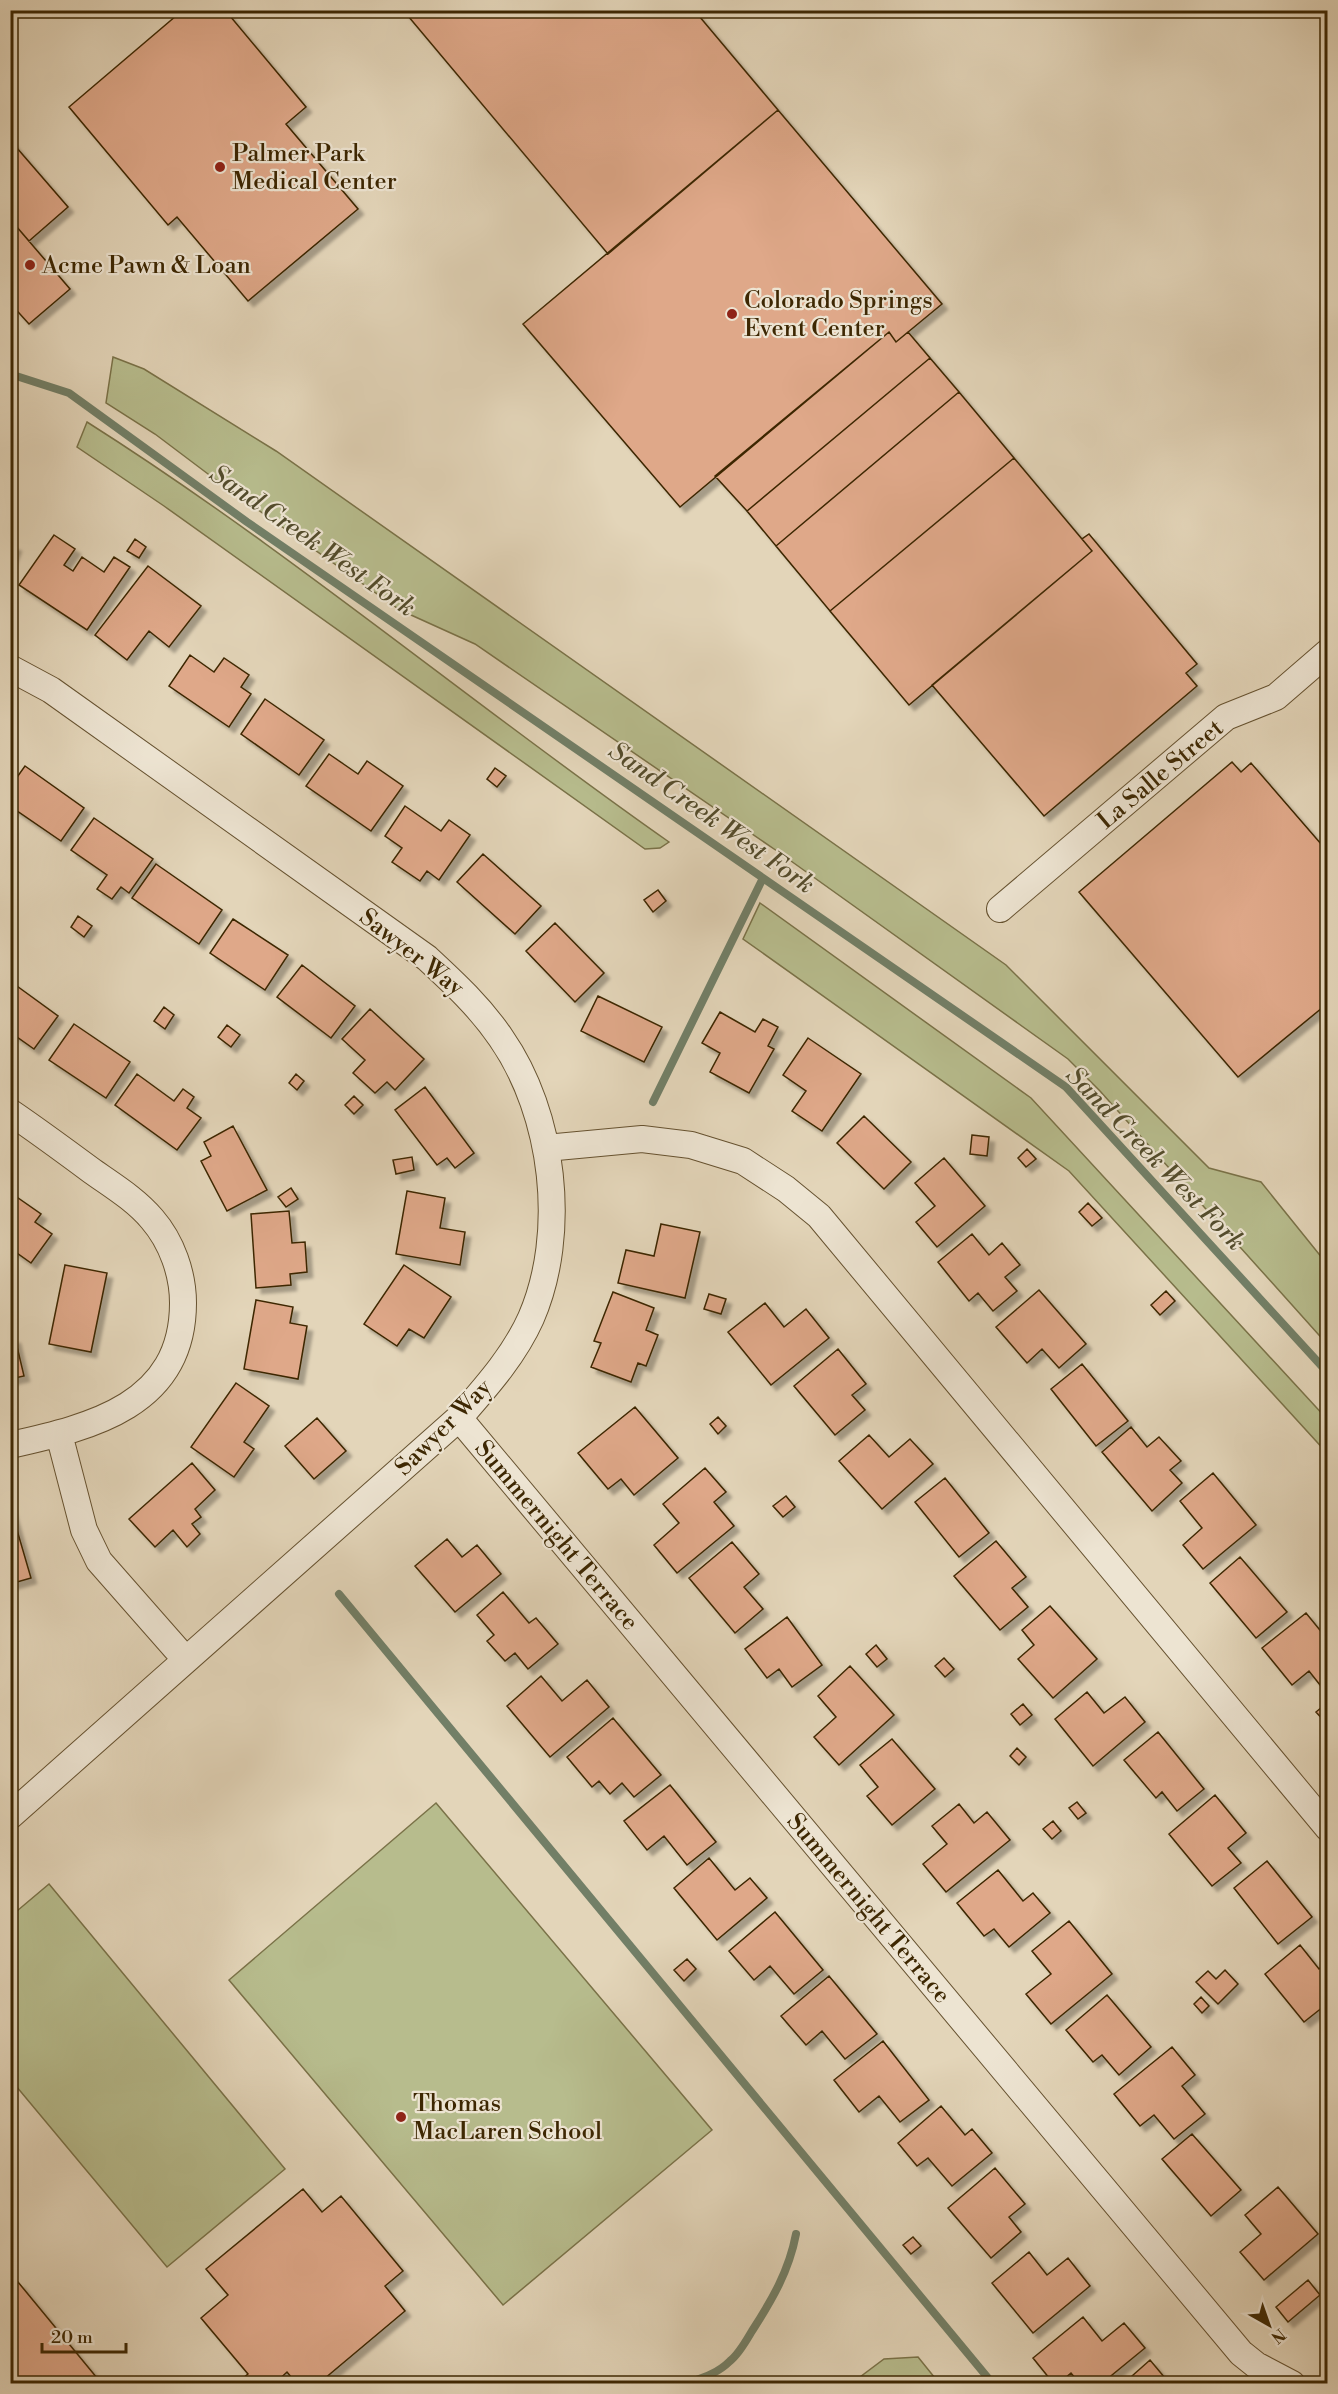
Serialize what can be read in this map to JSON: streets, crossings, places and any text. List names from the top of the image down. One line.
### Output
{"streets":{"street":["La Salle Street","Sawyer Way","Summernight Terrace"]},"crossings":[["Sawyer Way","Summernight Terrace"]],"water":["Sand Creek West Fork"],"places":["Palmer Park Medical Center","Acme Pawn & Loan","Colorado Springs Event Center","Thomas MacLaren School"],"scale_bar":"20 m","north":"bottom right"}
